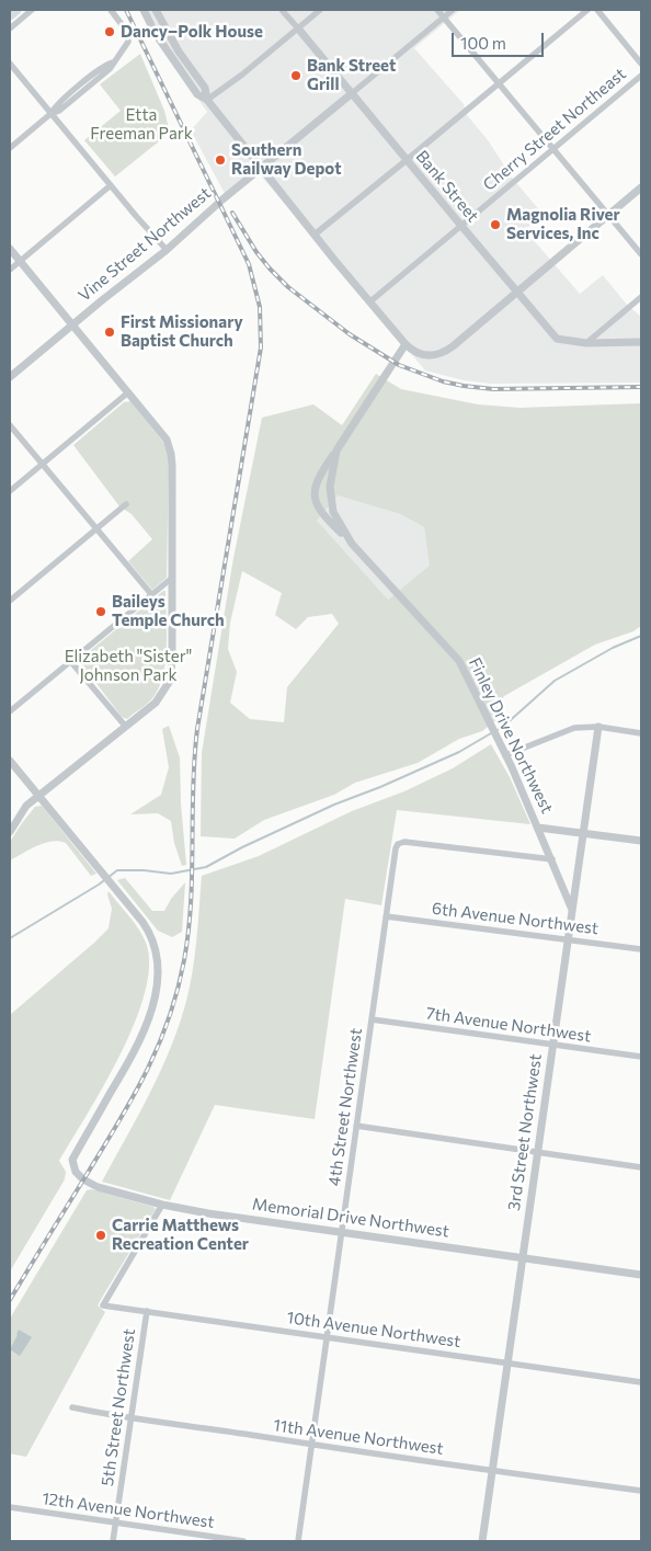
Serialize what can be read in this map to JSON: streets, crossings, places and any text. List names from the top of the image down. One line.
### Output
{"streets":{"street":["Cherry Street Northeast","Bank Street","Vine Street Northwest","Finley Drive Northwest","6th Avenue Northwest","7th Avenue Northwest","4th Street Northwest","3rd Street Northwest","Memorial Drive Northwest","10th Avenue Northwest","5th Street Northwest","11th Avenue Northwest","12th Avenue Northwest"]},"crossings":[["Cherry Street Northeast","Bank Street"],["Bank Street","Vine Street Northwest"],["Finley Drive Northwest","4th Street Northwest"],["Finley Drive Northwest","3rd Street Northwest"],["6th Avenue Northwest","4th Street Northwest"],["6th Avenue Northwest","3rd Street Northwest"],["7th Avenue Northwest","4th Street Northwest"],["7th Avenue Northwest","3rd Street Northwest"],["4th Street Northwest","Memorial Drive Northwest"],["4th Street Northwest","10th Avenue Northwest"],["4th Street Northwest","11th Avenue Northwest"],["3rd Street Northwest","Memorial Drive Northwest"],["3rd Street Northwest","10th Avenue Northwest"],["3rd Street Northwest","11th Avenue Northwest"],["Memorial Drive Northwest","10th Avenue Northwest"],["10th Avenue Northwest","5th Street Northwest"],["5th Street Northwest","11th Avenue Northwest"],["5th Street Northwest","12th Avenue Northwest"]],"parks":["Etta Freeman Park","Elizabeth \"Sister\" Johnson Park"],"places":["Dancy–Polk House","Bank Street Grill","Southern Railway Depot","Magnolia River Services, Inc","First Missionary Baptist Church","Baileys Temple Church","Carrie Matthews Recreation Center"],"scale_bar":"100 m"}
